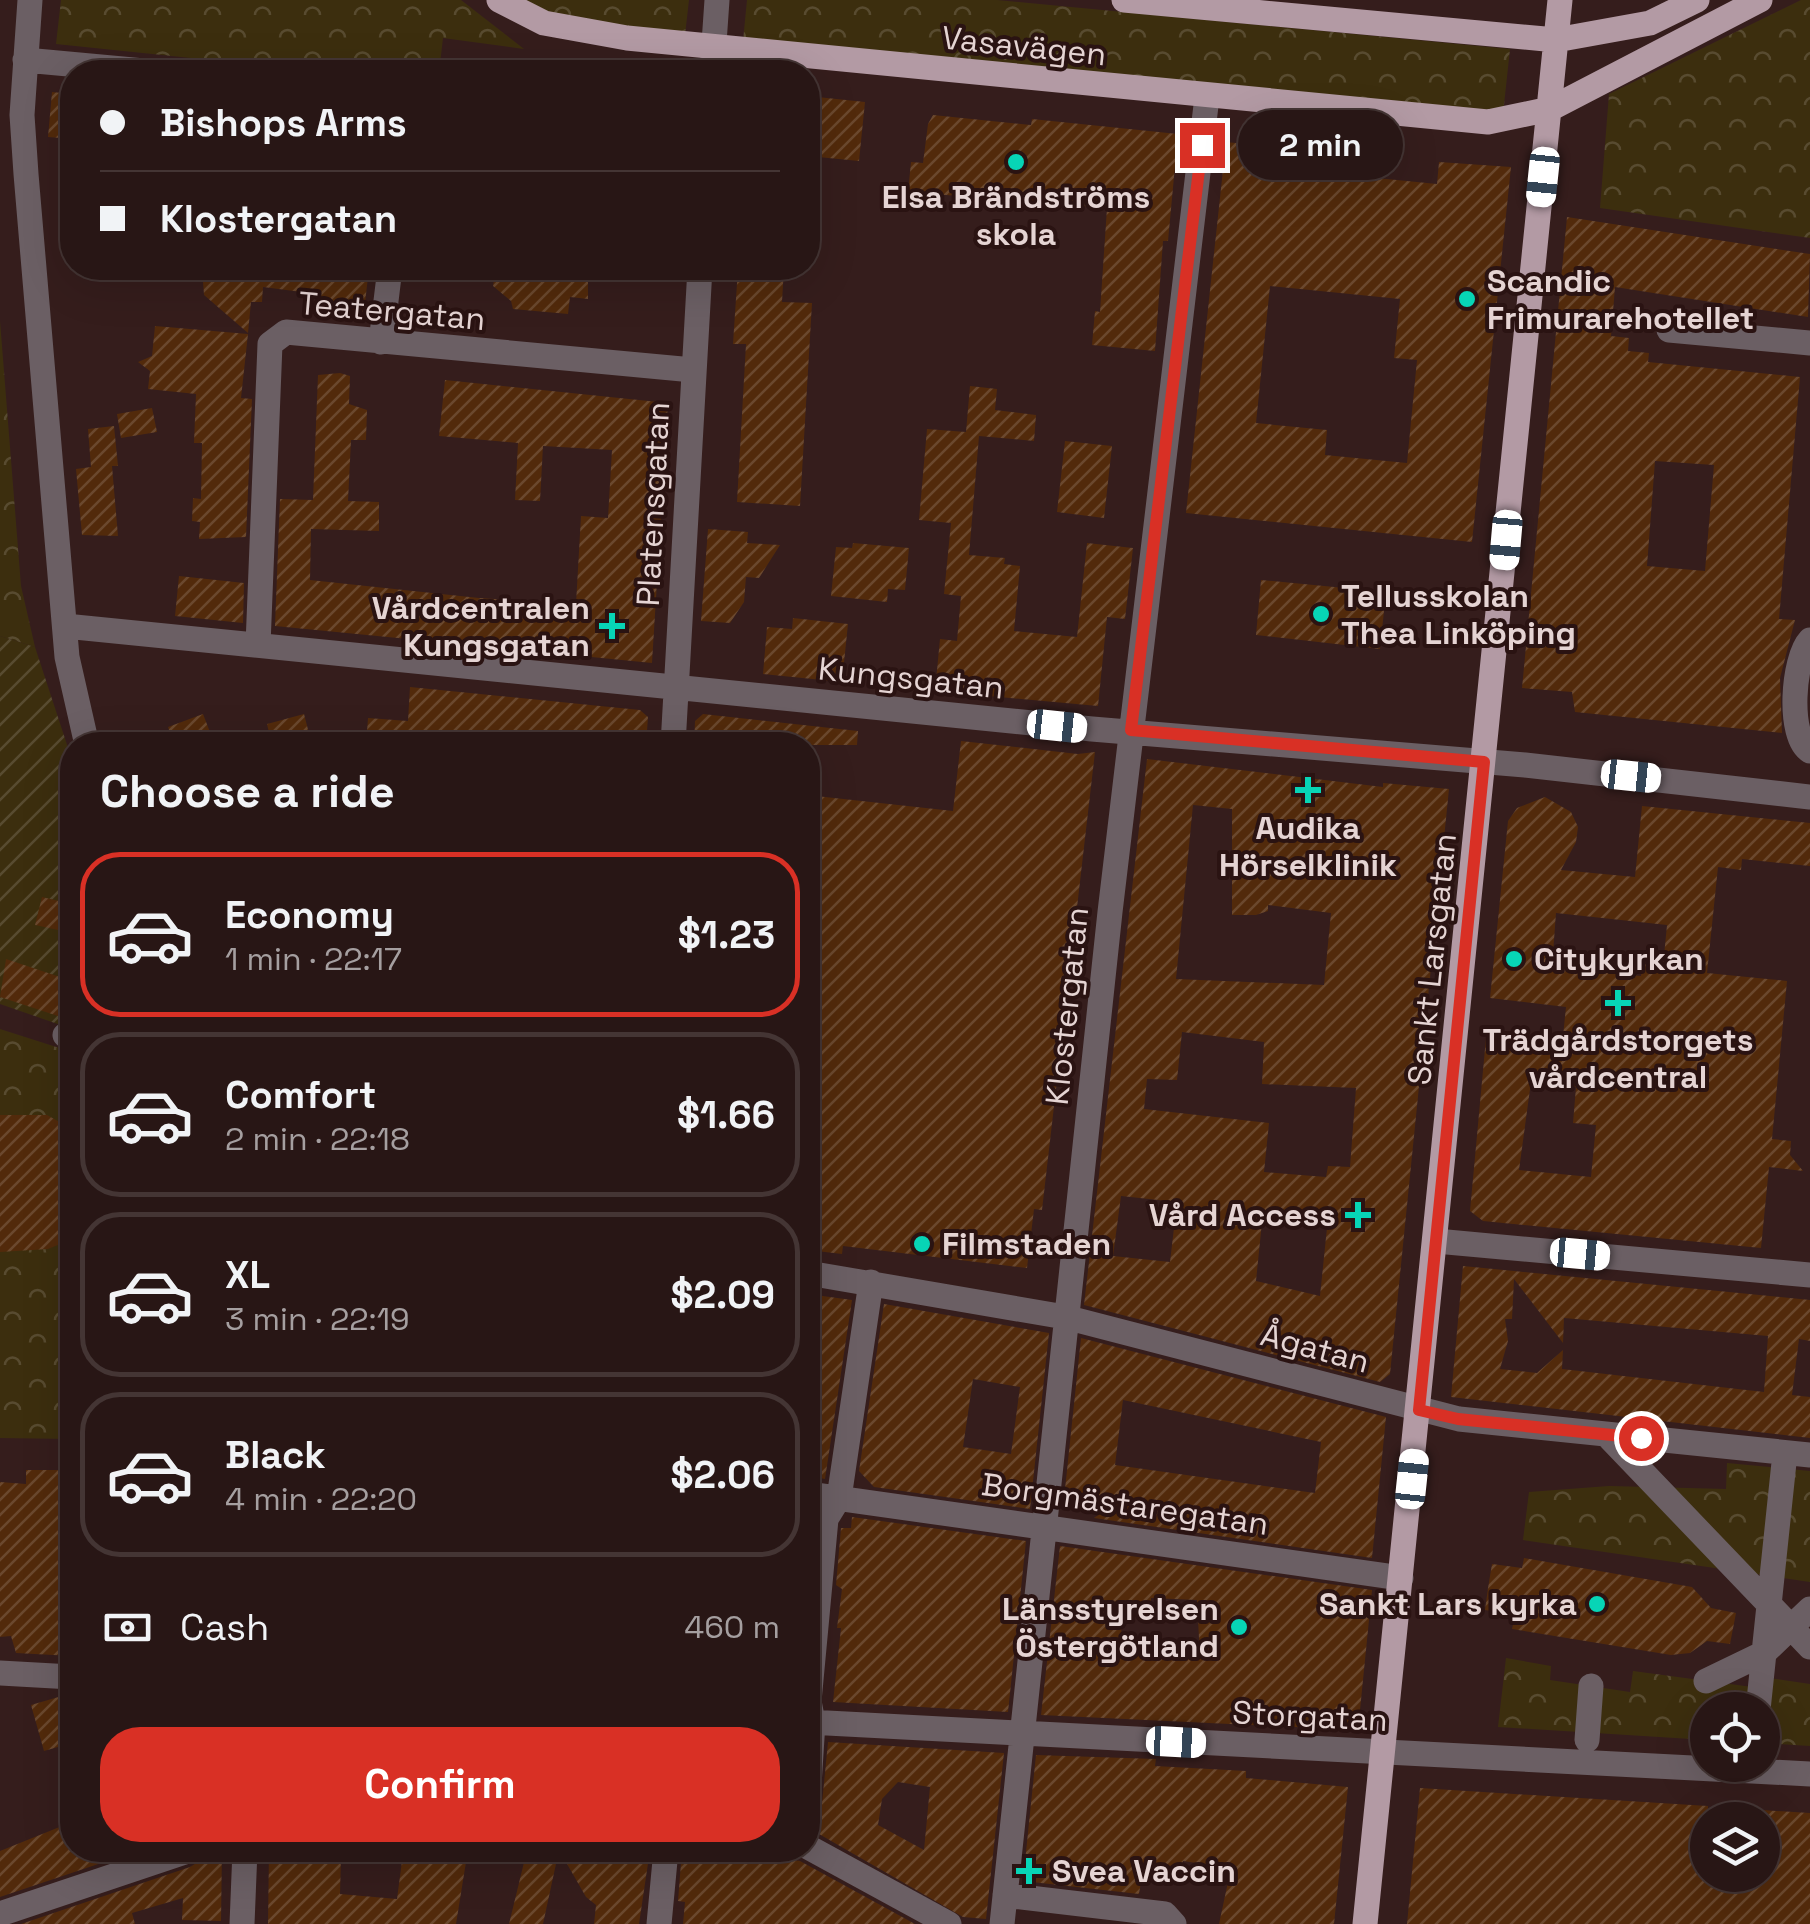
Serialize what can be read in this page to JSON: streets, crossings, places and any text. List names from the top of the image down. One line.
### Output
{"streets":{"main road":["Vasavägen","Sankt Larsgatan"],"street":["Teatergatan","Platensgatan","Kungsgatan","Klostergatan","Ågatan","Borgmästaregatan","Storgatan"]},"crossings":[["Vasavägen","Sankt Larsgatan"],["Vasavägen","Klostergatan"],["Teatergatan","Platensgatan"],["Teatergatan","Kungsgatan"],["Platensgatan","Kungsgatan"],["Kungsgatan","Sankt Larsgatan"],["Kungsgatan","Klostergatan"],["Sankt Larsgatan","Ågatan"],["Sankt Larsgatan","Borgmästaregatan"],["Sankt Larsgatan","Storgatan"],["Klostergatan","Ågatan"],["Klostergatan","Borgmästaregatan"],["Klostergatan","Storgatan"]],"places":{"other":["Elsa Brändströms skola","Scandic Frimurarehotellet","Tellusskolan Thea Linköping","Citykyrkan","Filmstaden","Sankt Lars kyrka","Länsstyrelsen Östergötland"],"health":["Vårdcentralen Kungsgatan","Audika Hörselklinik","Trädgårdstorgets vårdcentral","Vård Access","Svea Vaccin"]},"page":{"banner":["Bishops Arms","Klostergatan"],"bubble":"2 min","heading":"Choose a ride","list":[{"name":"Economy","note":"1 min · 22:17","value":"$1.23"},{"name":"Comfort","note":"2 min · 22:18","value":"$1.66"},{"name":"XL","note":"3 min · 22:19","value":"$2.09"},{"name":"Black","note":"4 min · 22:20","value":"$2.06"}],"pay":["Cash","460 m"],"buttons":"Confirm"}}
